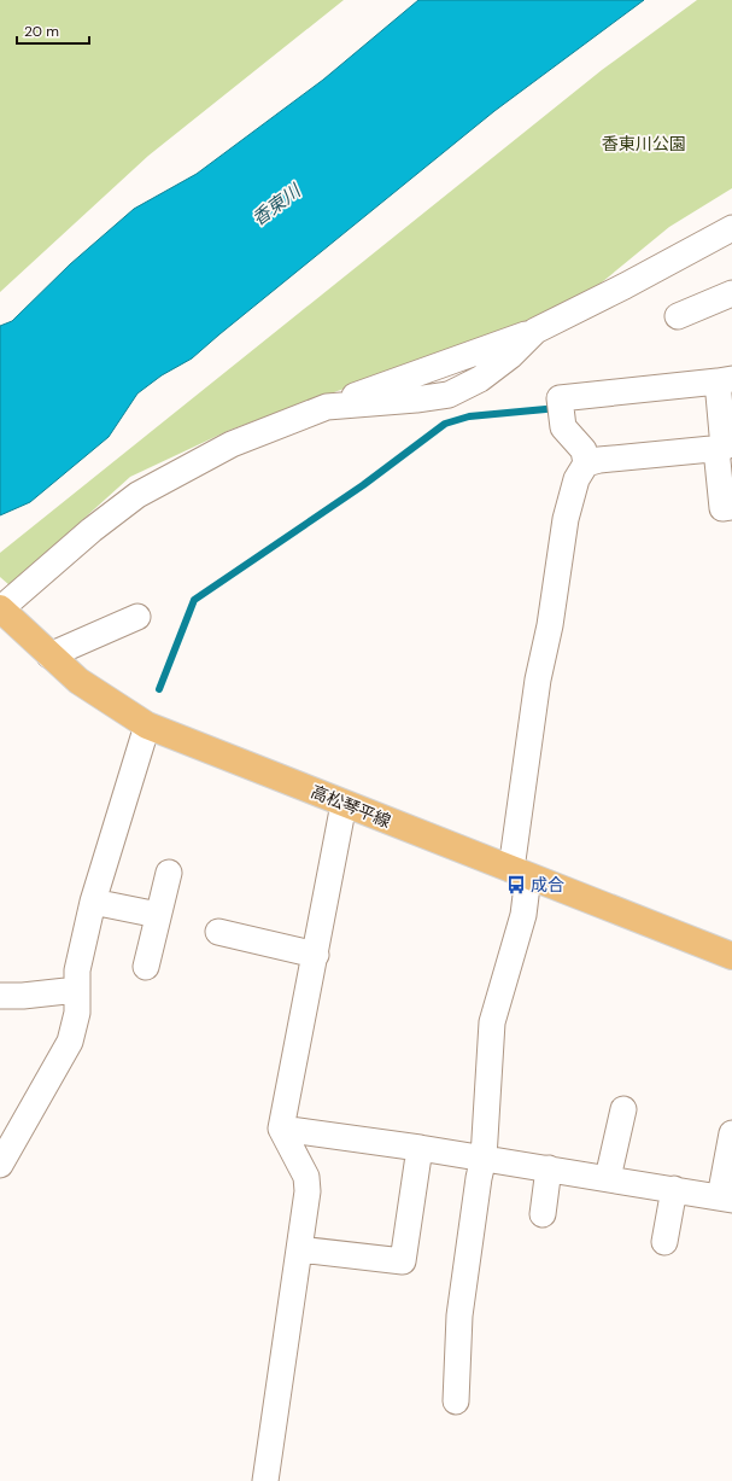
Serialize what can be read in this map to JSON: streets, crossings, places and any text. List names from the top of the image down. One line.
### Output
{"streets":{"main road":["高松琴平線"]},"water":["香東川"],"parks":["香東川公園"],"places":{"bus stop":["成合"]},"scale_bar":"20 m"}
